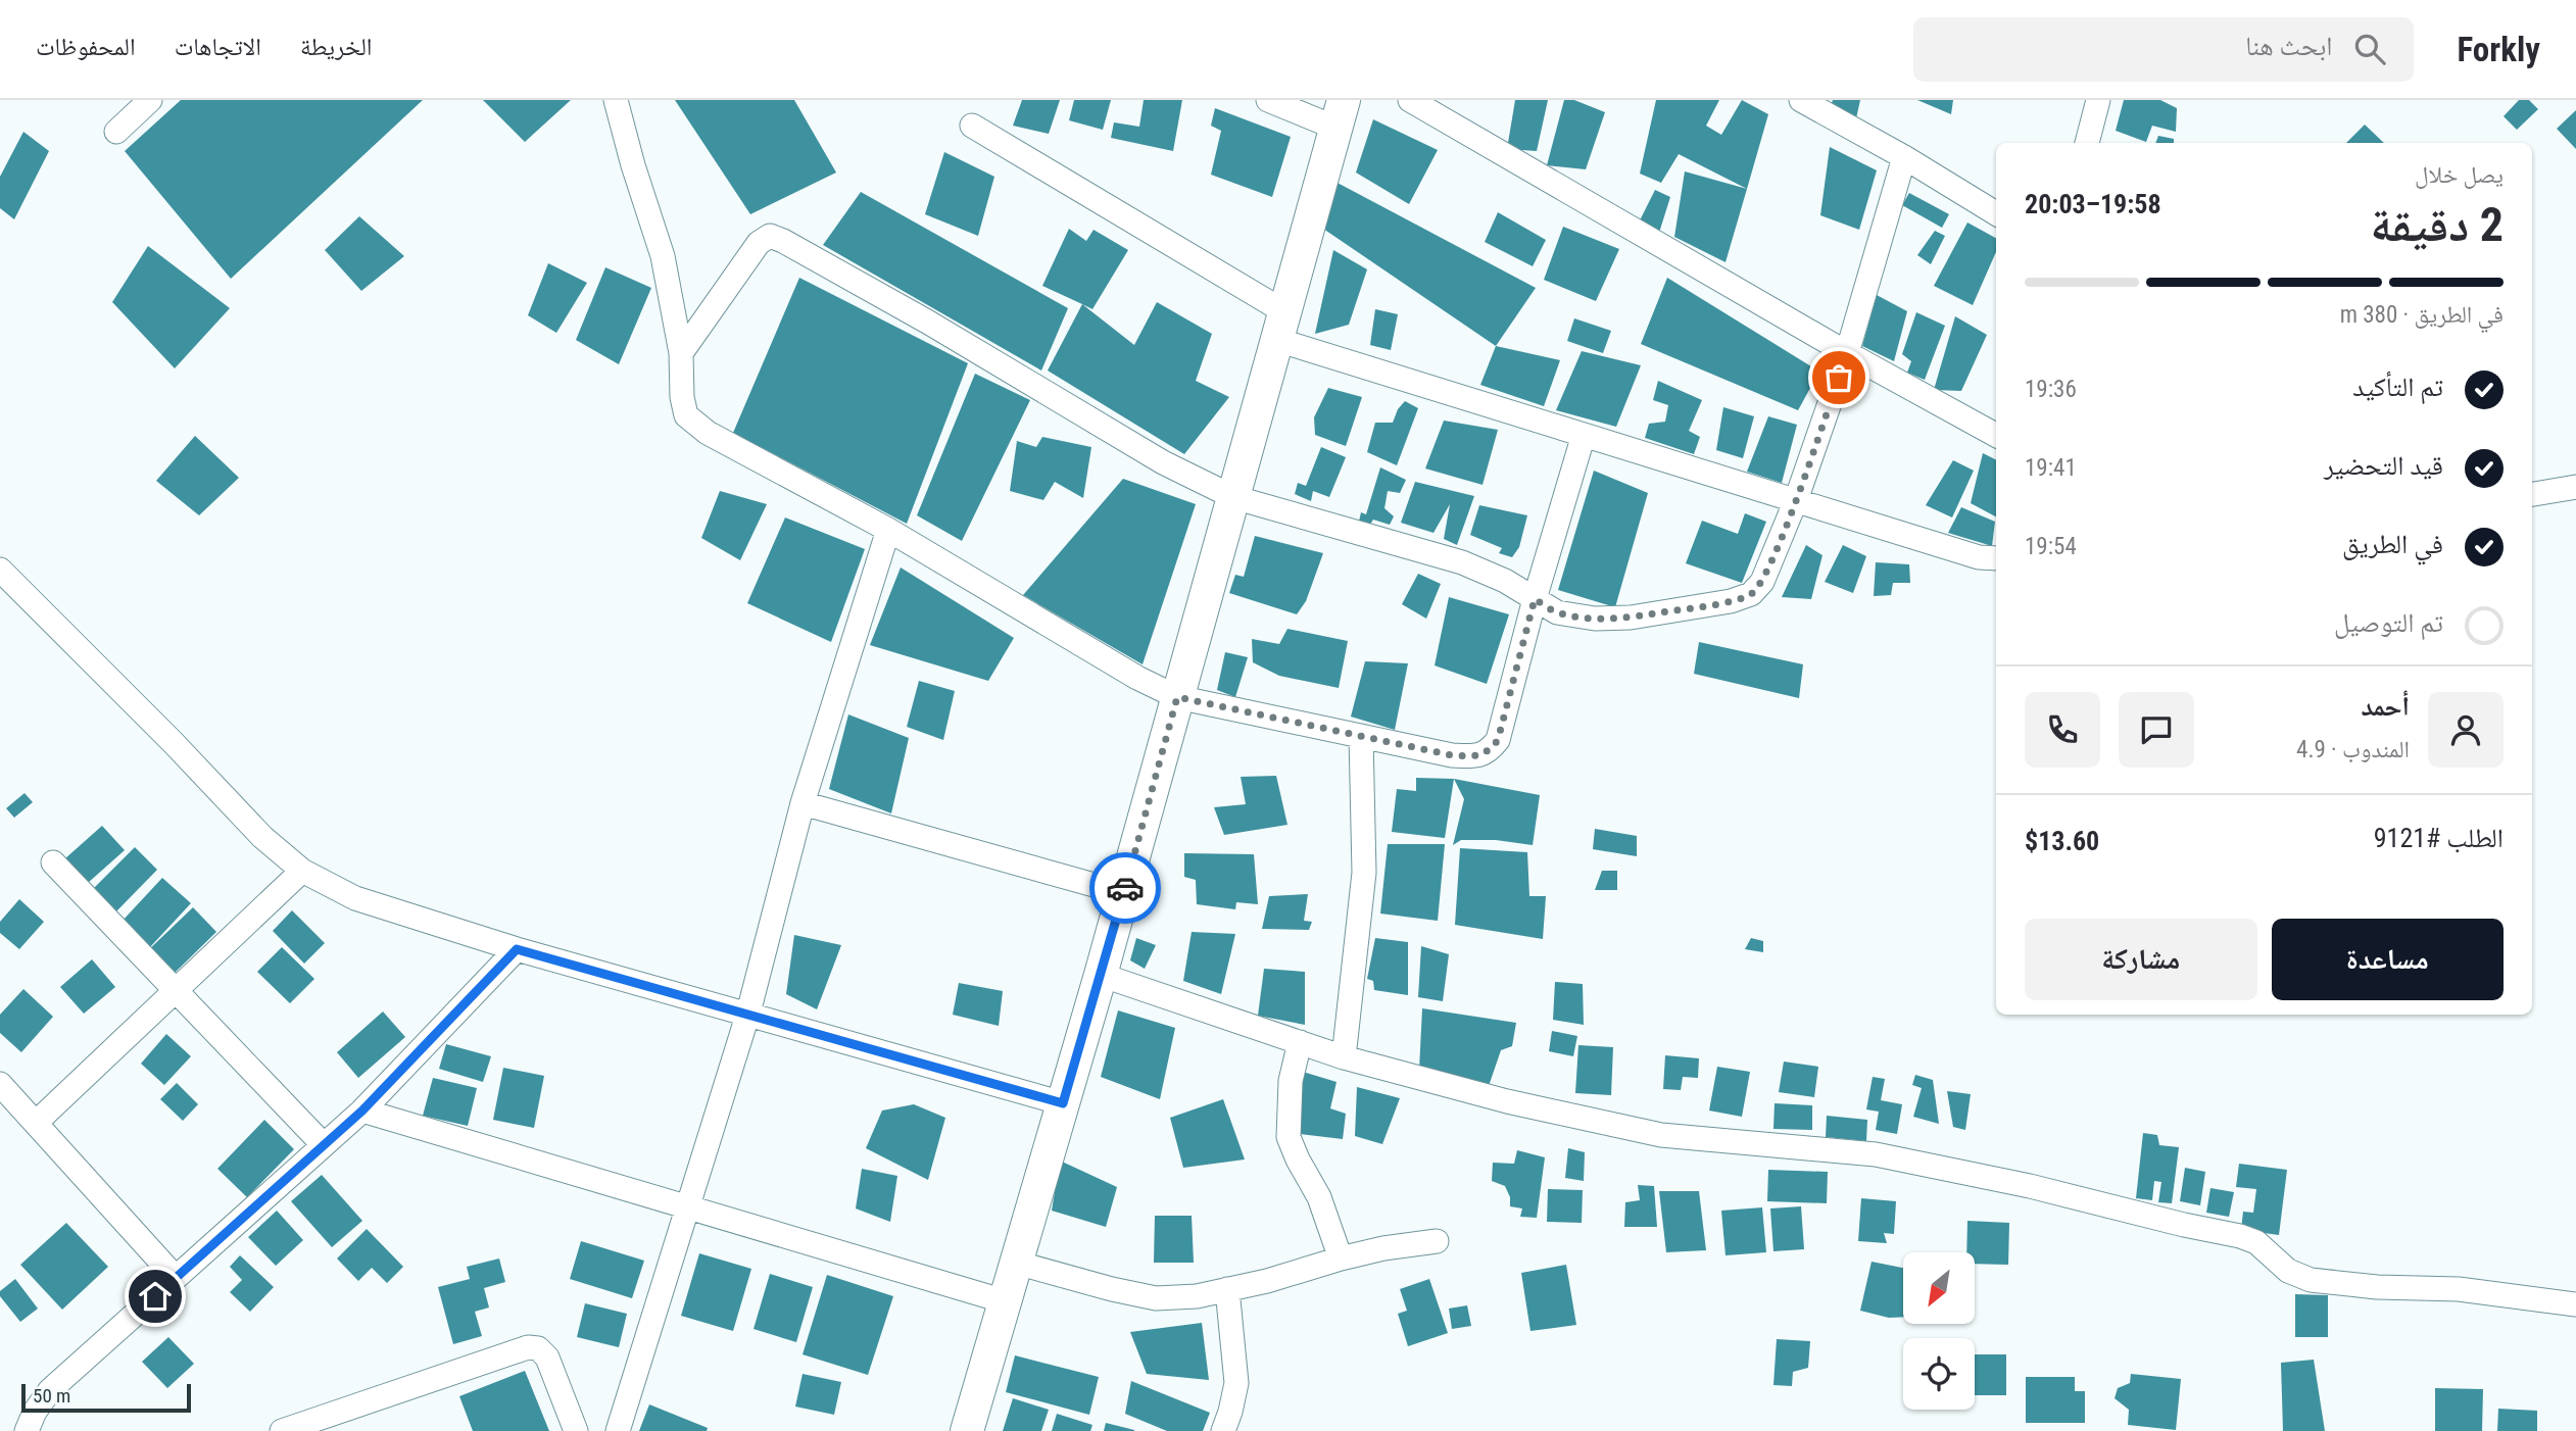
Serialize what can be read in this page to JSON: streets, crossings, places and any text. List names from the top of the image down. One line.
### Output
{"scale_bar":"50 m","north":"bottom left","page":{"header":"Forkly","search":"ابحث هنا","nav":["الخريطة","الاتجاهات","المحفوظات"],"heading":["2 دقيقة","يصل خلال","19:58–20:03"],"panel":["أحمد","المندوب · 4.9","الطلب #9121","$13.60"],"bar":"في الطريق · 380 m","list":[["تم التأكيد","19:36"],["قيد التحضير","19:41"],["في الطريق","19:54"],"تم التوصيل"],"buttons":["مساعدة","مشاركة"],"scale":"50 m"}}
